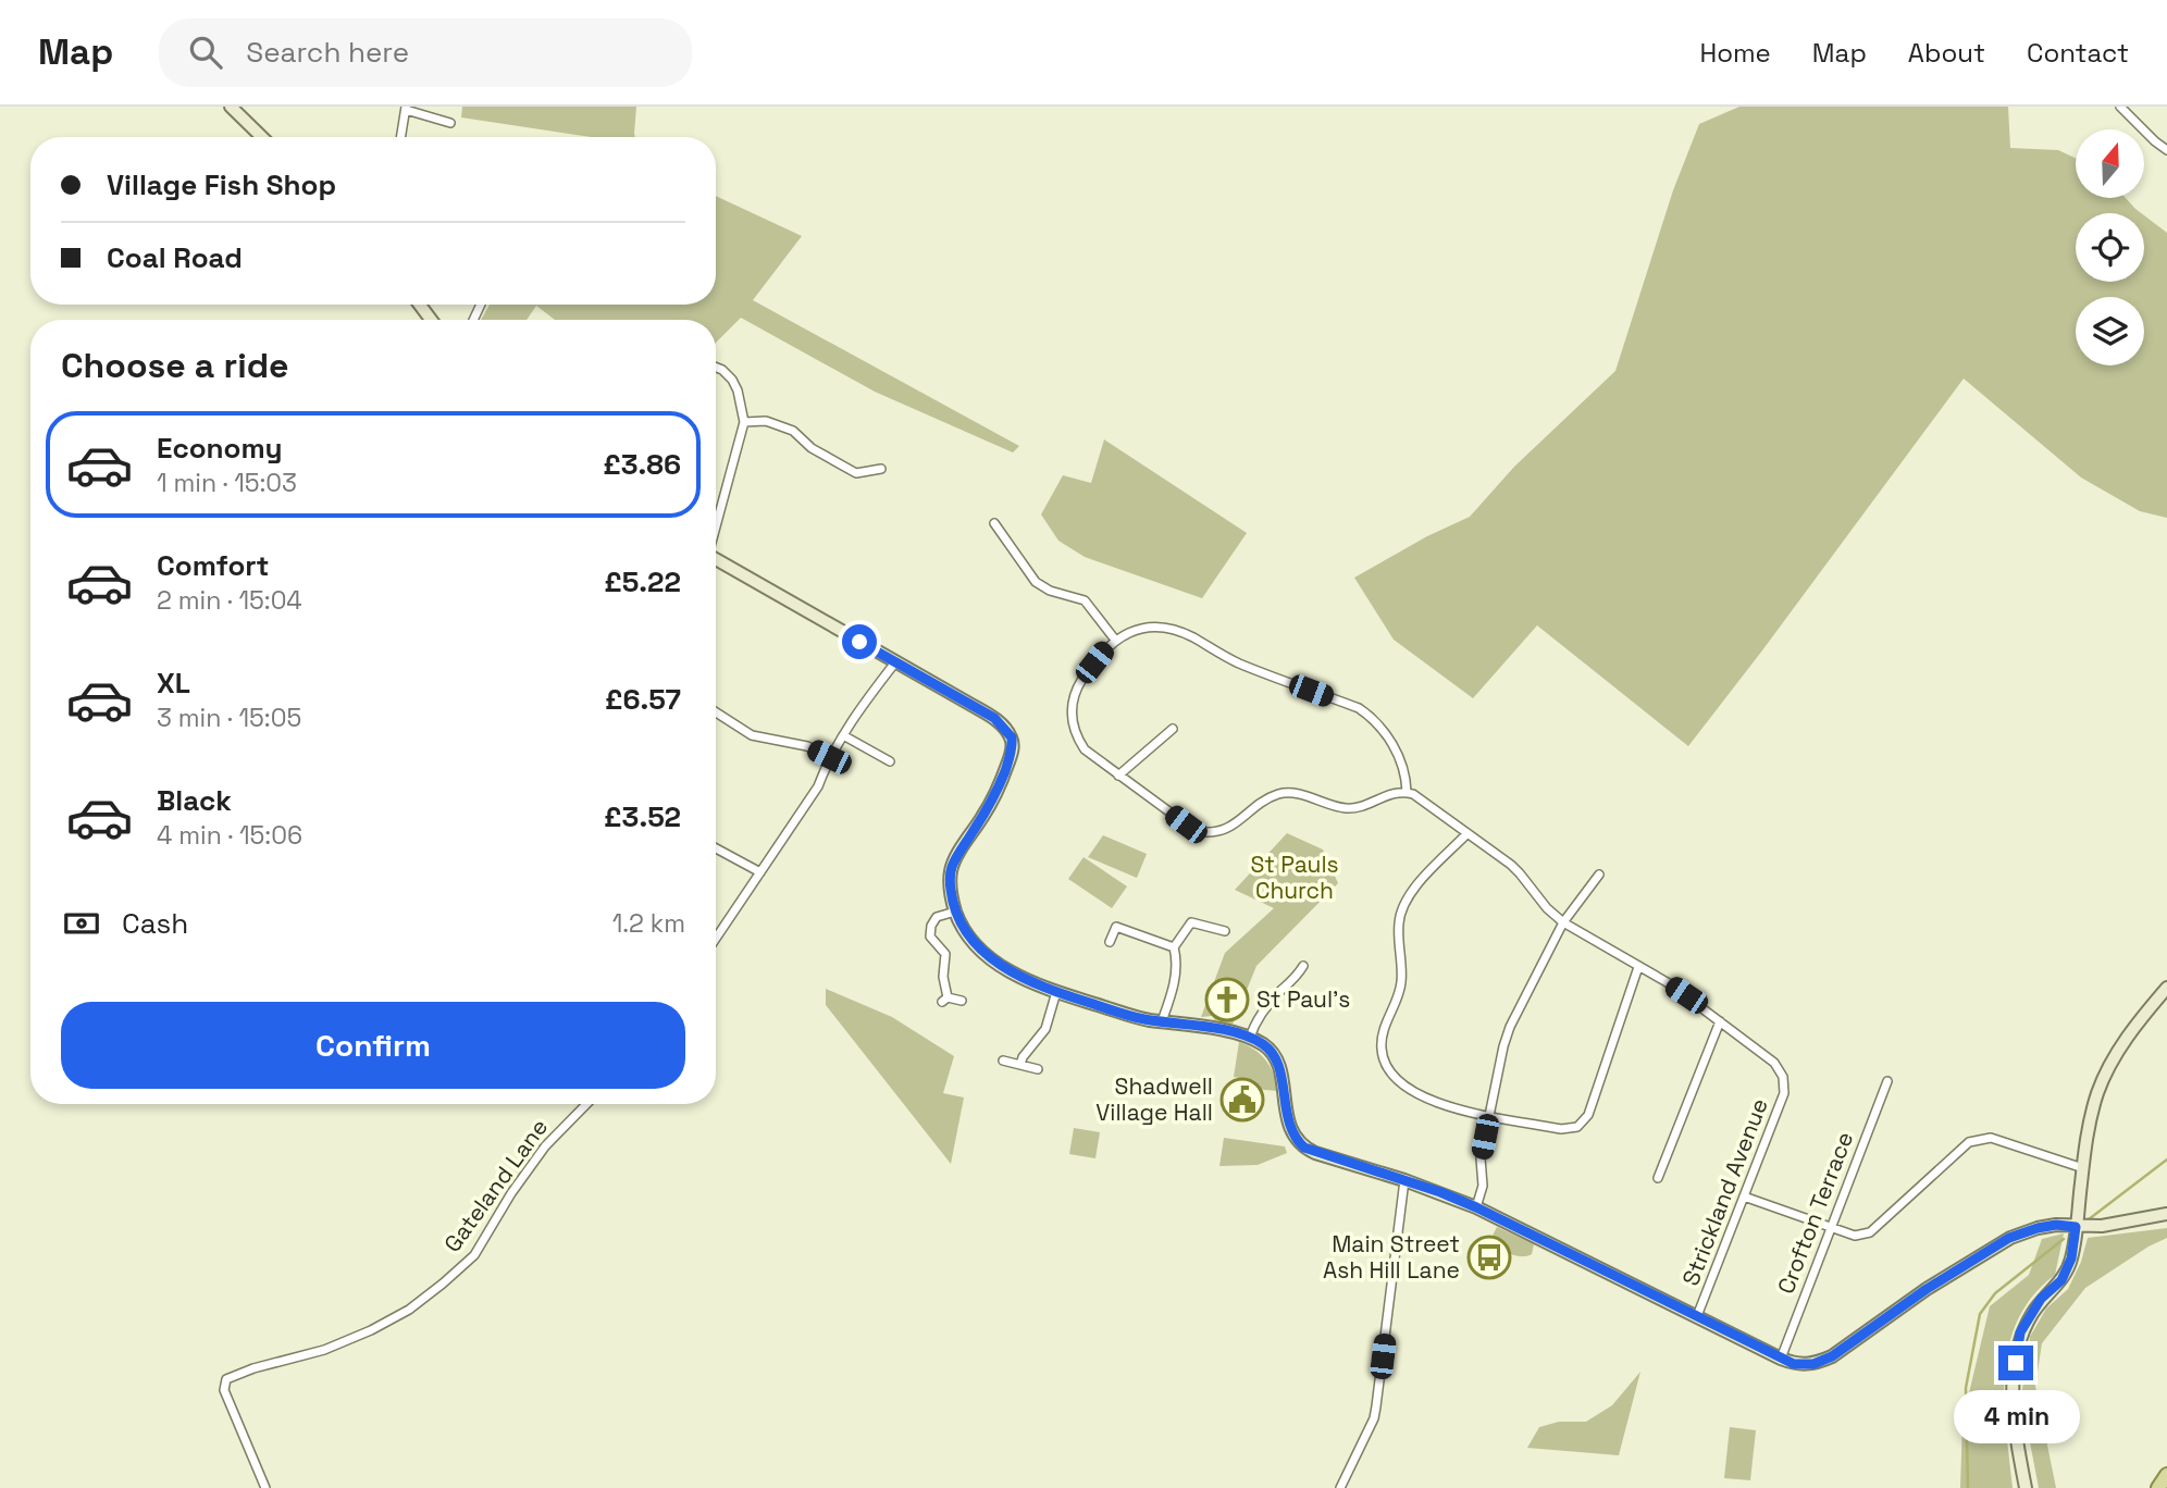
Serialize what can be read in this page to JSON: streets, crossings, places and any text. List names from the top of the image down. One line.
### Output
{"streets":{"street":["Gateland Lane","Strickland Avenue","Crofton Terrace"]},"parks":["St Pauls Church"],"places":{"church":["St Paul's"],"public building":["Shadwell Village Hall"],"bus stop":["Main Street Ash Hill Lane"]},"north":"top","page":{"header":"Map","search":"Search here","nav":["Home","Map","About","Contact"],"banner":["Village Fish Shop","Coal Road"],"heading":"Choose a ride","list":[{"name":"Economy","note":"1 min · 15:03","value":"£3.86"},{"name":"Comfort","note":"2 min · 15:04","value":"£5.22"},{"name":"XL","note":"3 min · 15:05","value":"£6.57"},{"name":"Black","note":"4 min · 15:06","value":"£3.52"}],"pay":["Cash","1.2 km"],"buttons":"Confirm","bubble":"4 min"}}
